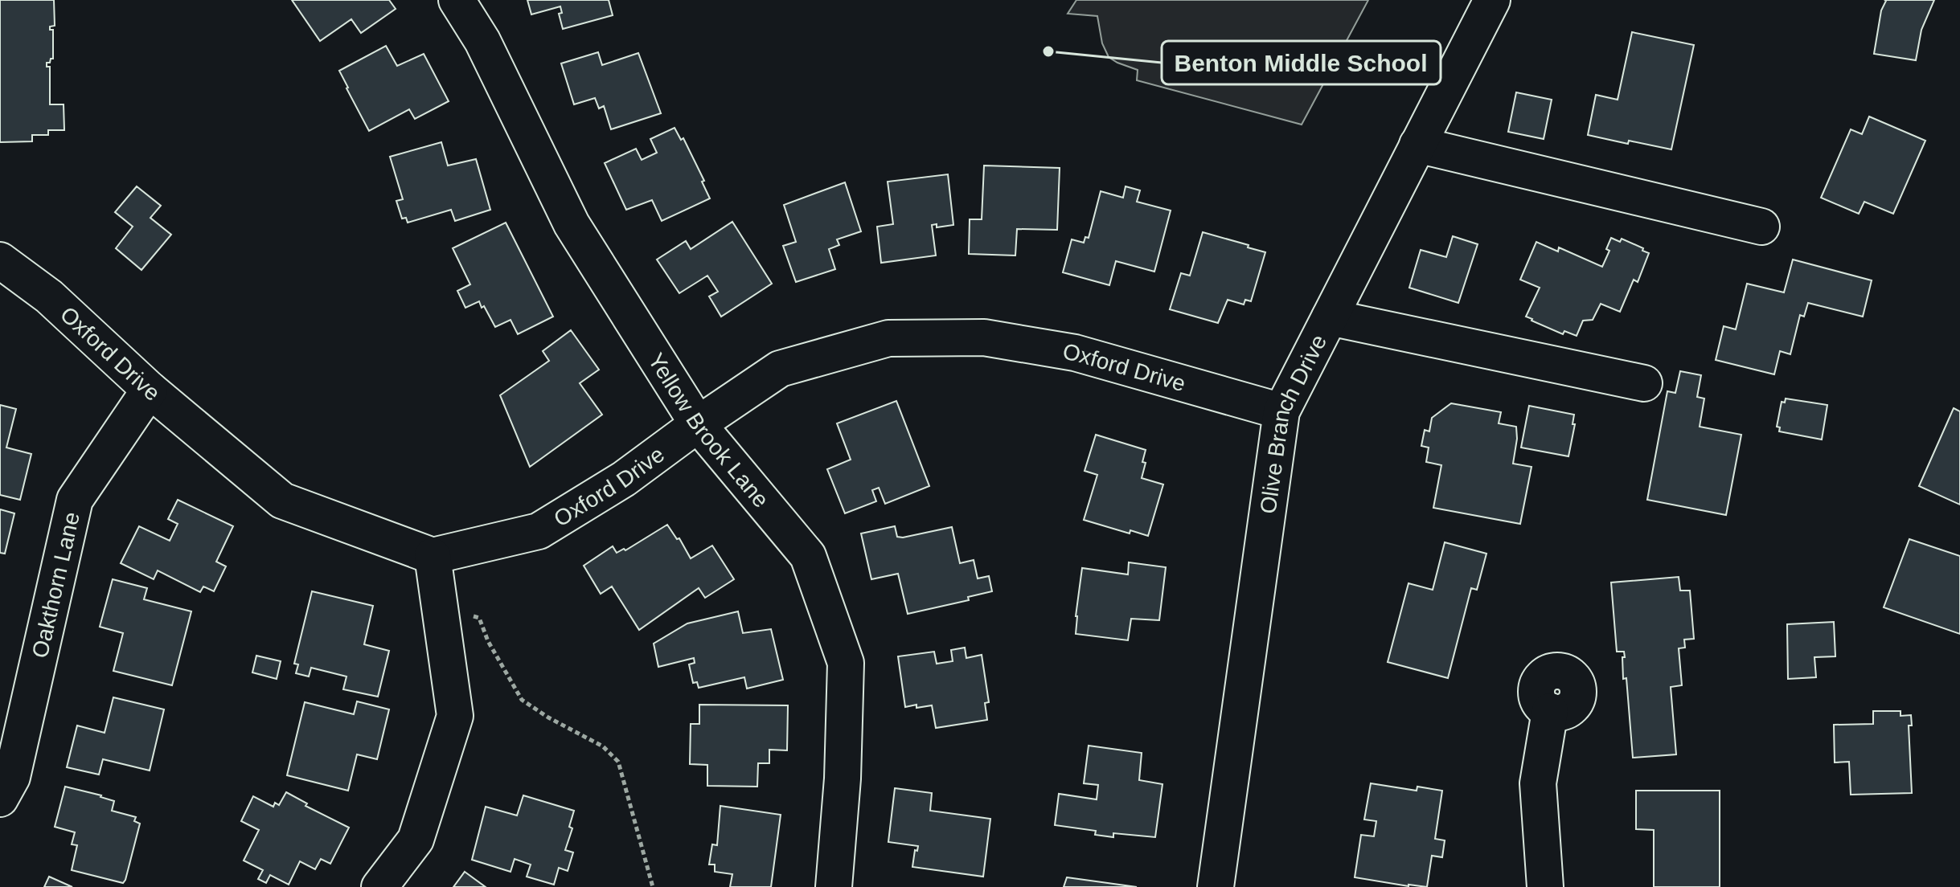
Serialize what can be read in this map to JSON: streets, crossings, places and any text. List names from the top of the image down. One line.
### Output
{"streets":{"street":["Oxford Drive","Olive Branch Drive","Yellow Brook Lane","Oakthorn Lane"]},"crossings":[["Oxford Drive","Olive Branch Drive"],["Oxford Drive","Yellow Brook Lane"],["Oxford Drive","Oakthorn Lane"]],"places":["Benton Middle School"]}
